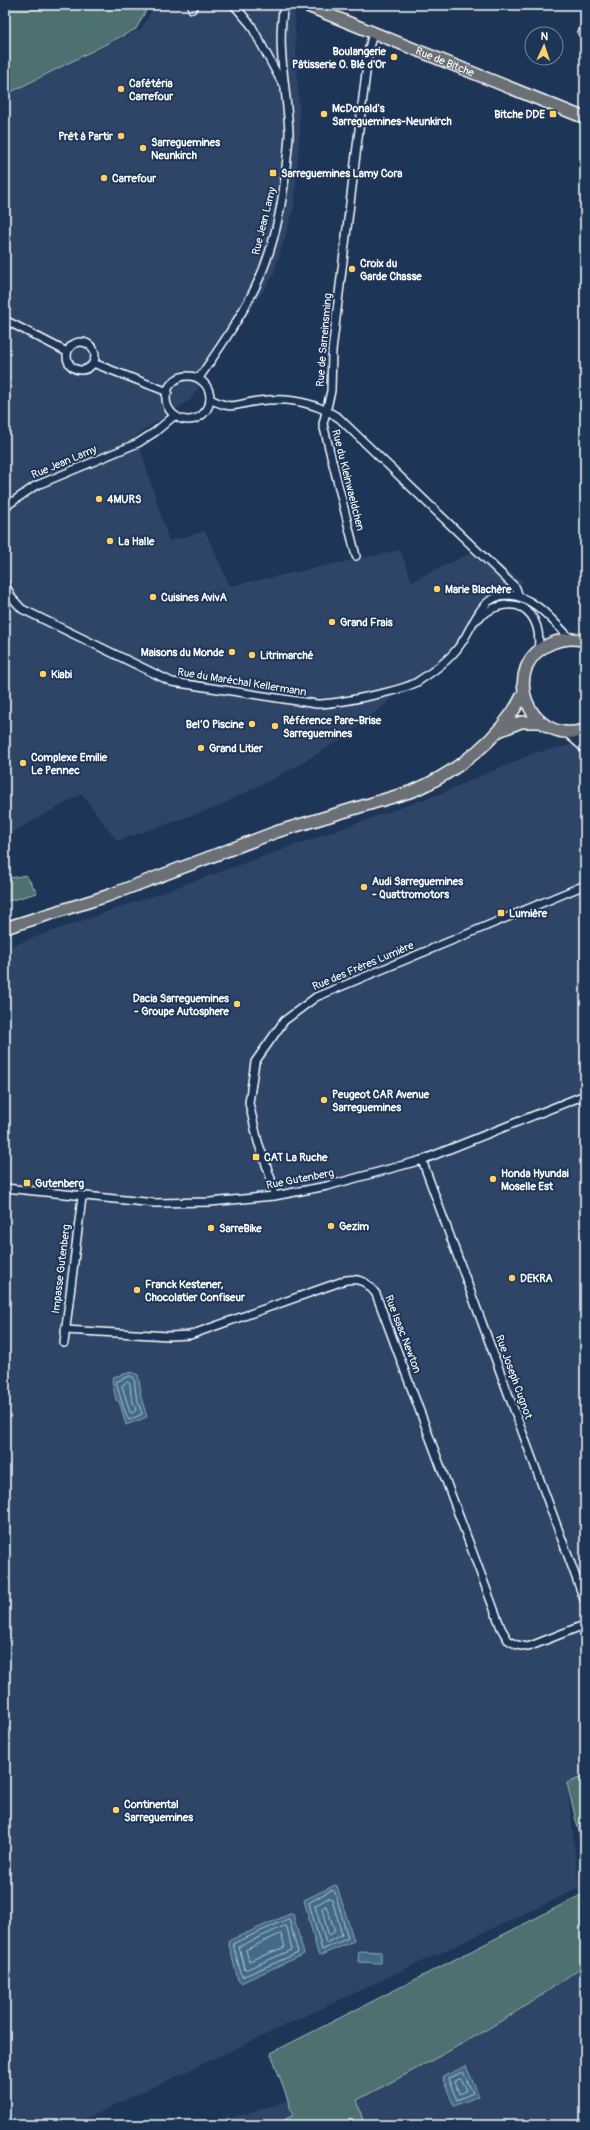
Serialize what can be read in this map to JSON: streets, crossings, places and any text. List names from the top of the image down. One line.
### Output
{"streets":{"main road":["Rue de Bitche"],"street":["Rue Jean Lamy","Rue de Sarreinsming","Rue du Kleinwaeldchen","Rue du Maréchal Kellermann","Rue des Frères Lumière","Rue Gutenberg","Impasse Gutenberg","Rue Isaac Newton","Rue Joseph Cugnot"]},"crossings":[["Rue de Bitche","Rue de Sarreinsming"],["Rue de Sarreinsming","Rue du Kleinwaeldchen"],["Rue des Frères Lumière","Rue Gutenberg"],["Rue Gutenberg","Impasse Gutenberg"],["Rue Gutenberg","Rue Joseph Cugnot"],["Impasse Gutenberg","Rue Isaac Newton"]],"places":{"other":["Boulangerie Pâtisserie O. Blé d'Or","Cafétéria Carrefour","McDonald's Sarreguemines-Neunkirch","Prêt à Partir","Sarreguemines Neunkirch","Carrefour","Croix du Garde Chasse","4MURS","La Halle","Marie Blachère","Cuisines AvivA","Grand Frais","Maisons du Monde","Litrimarché","Kiabi","Bel’O Piscine","Référence Pare-Brise Sarreguemines","Grand Litier","Complexe Emilie Le Pennec","Audi Sarreguemines - Quattromotors","Dacia Sarreguemines - Groupe Autosphere","Peugeot CAR Avenue Sarreguemines","Honda Hyundai Moselle Est","Gezim","SarreBike","DEKRA","Franck Kestener, Chocolatier Confiseur","Continental Sarreguemines"],"transit":["Bitche DDE","Sarreguemines Lamy Cora","Lumière","CAT La Ruche","Gutenberg"]},"north":"top"}
